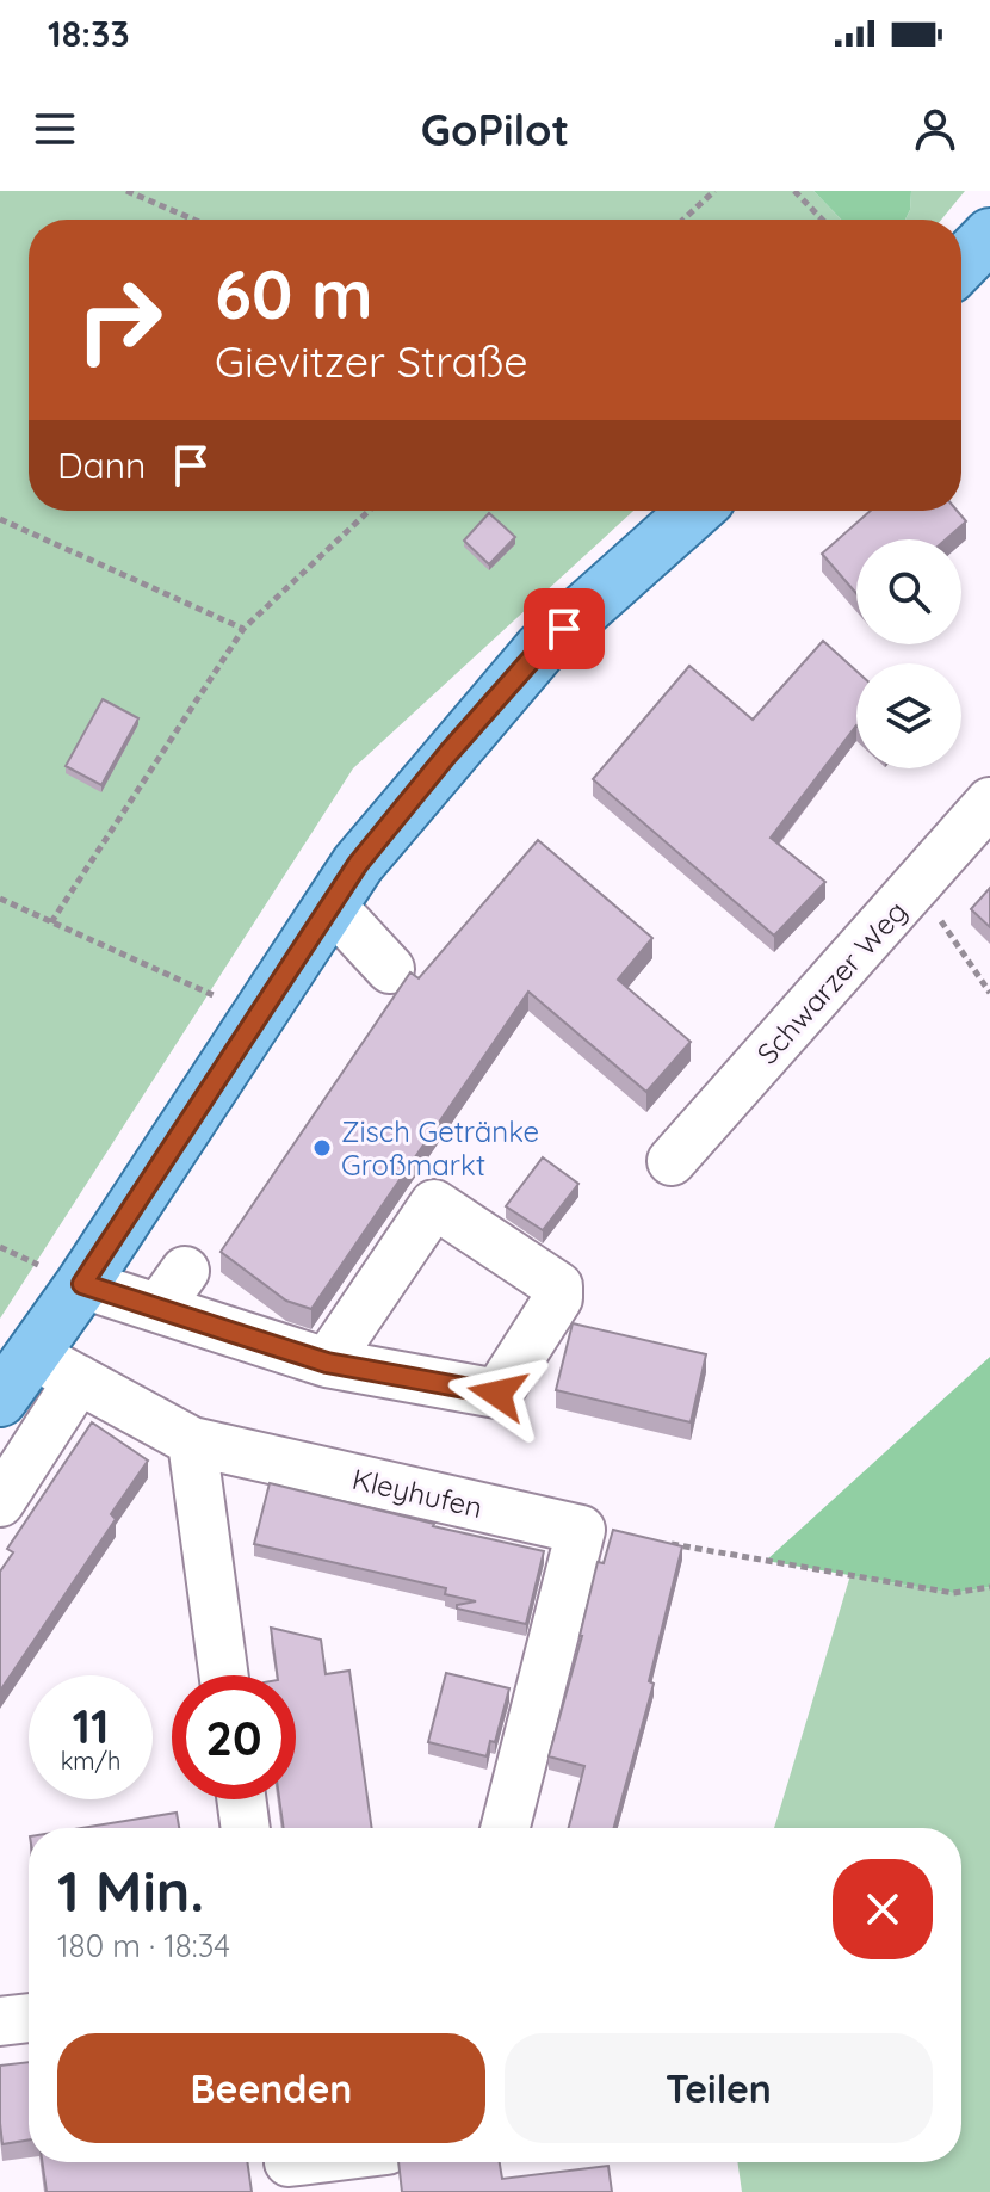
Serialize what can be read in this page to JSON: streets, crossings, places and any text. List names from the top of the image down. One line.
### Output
{"streets":{"street":["Schwarzer Weg","Kleyhufen"]},"places":["Zisch Getränke Großmarkt"],"page":{"status":"18:33","header":"GoPilot","turn":["60 m","Gievitzer Straße"],"then":"Dann","speed":"11 km/h","limit":"20","heading":["1 Min.","180 m · 18:34"],"buttons":["Beenden","Teilen"]}}
